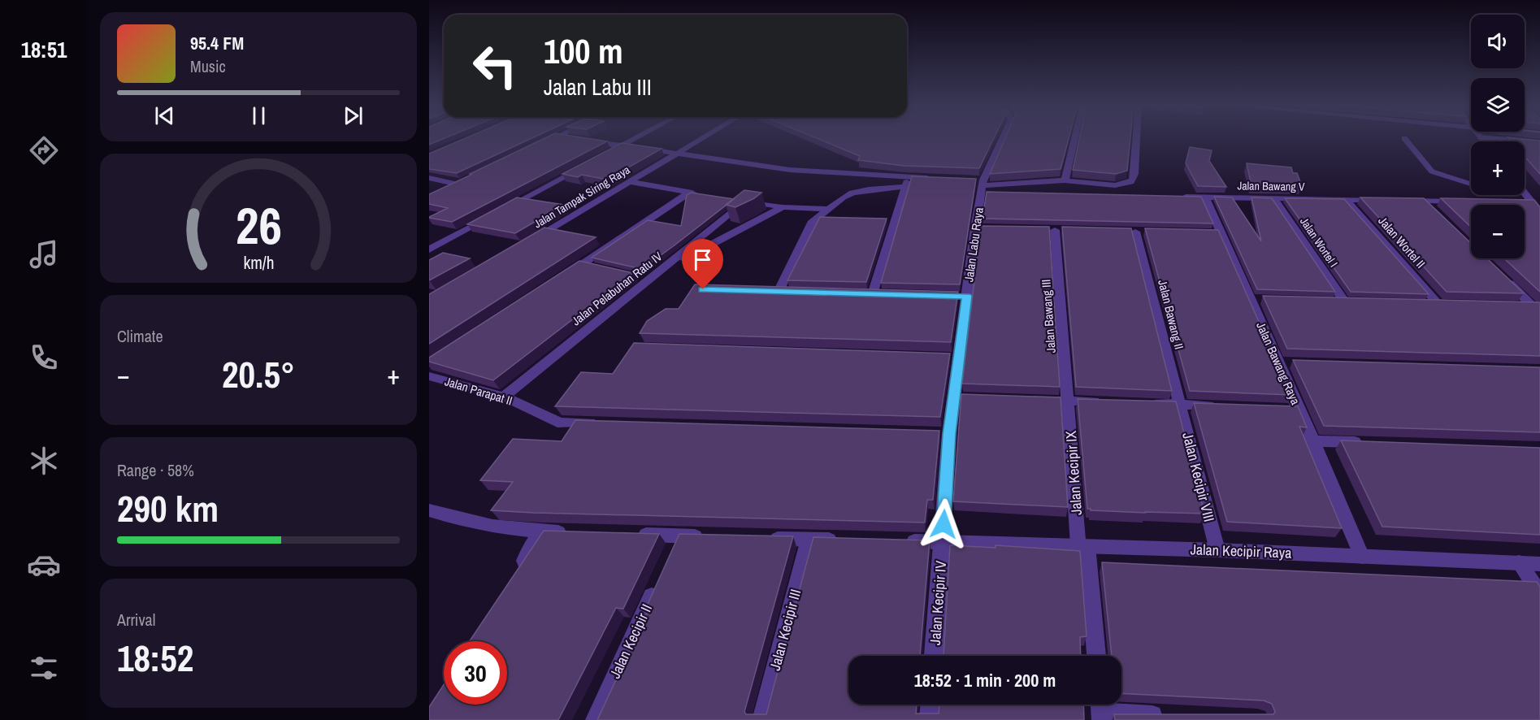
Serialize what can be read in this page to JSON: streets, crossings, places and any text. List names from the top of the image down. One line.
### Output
{"streets":{"street":["Jalan Bawang V","Jalan Tampak Siring Raya","Jalan Wortel I","Jalan Wortel II","Jalan Labu Raya","Jalan Pelabuhan Ratu IV","Jalan Bawang II","Jalan Bawang III","Jalan Bawang Raya","Jalan Parapat II","Jalan Kecipir IX","Jalan Kecipir VIII","Jalan Kecipir Raya","Jalan Kecipir IV","Jalan Kecipir III","Jalan Kecipir II"]},"crossings":[["Jalan Bawang V","Jalan Wortel I"],["Jalan Bawang V","Jalan Wortel II"],["Jalan Bawang V","Jalan Bawang Raya"],["Jalan Labu Raya","Jalan Kecipir Raya"],["Jalan Labu Raya","Jalan Kecipir IV"],["Jalan Pelabuhan Ratu IV","Jalan Parapat II"],["Jalan Bawang II","Jalan Kecipir VIII"],["Jalan Bawang III","Jalan Kecipir IX"],["Jalan Bawang Raya","Jalan Kecipir Raya"],["Jalan Kecipir IX","Jalan Kecipir Raya"],["Jalan Kecipir VIII","Jalan Kecipir Raya"],["Jalan Kecipir Raya","Jalan Kecipir IV"]],"page":{"tabs":"18:51","map_buttons":["+","−"],"turn":["100 m","Jalan Labu III"],"song":["95.4 FM","Music"],"tile":["Climate",["Range · 58%","290 km"],["Arrival","18:52"]],"heat":["−","20.5°","+"],"limit":"30","trip":"18:52 · 1 min · 200 m","gauge":["26","km/h"]}}
